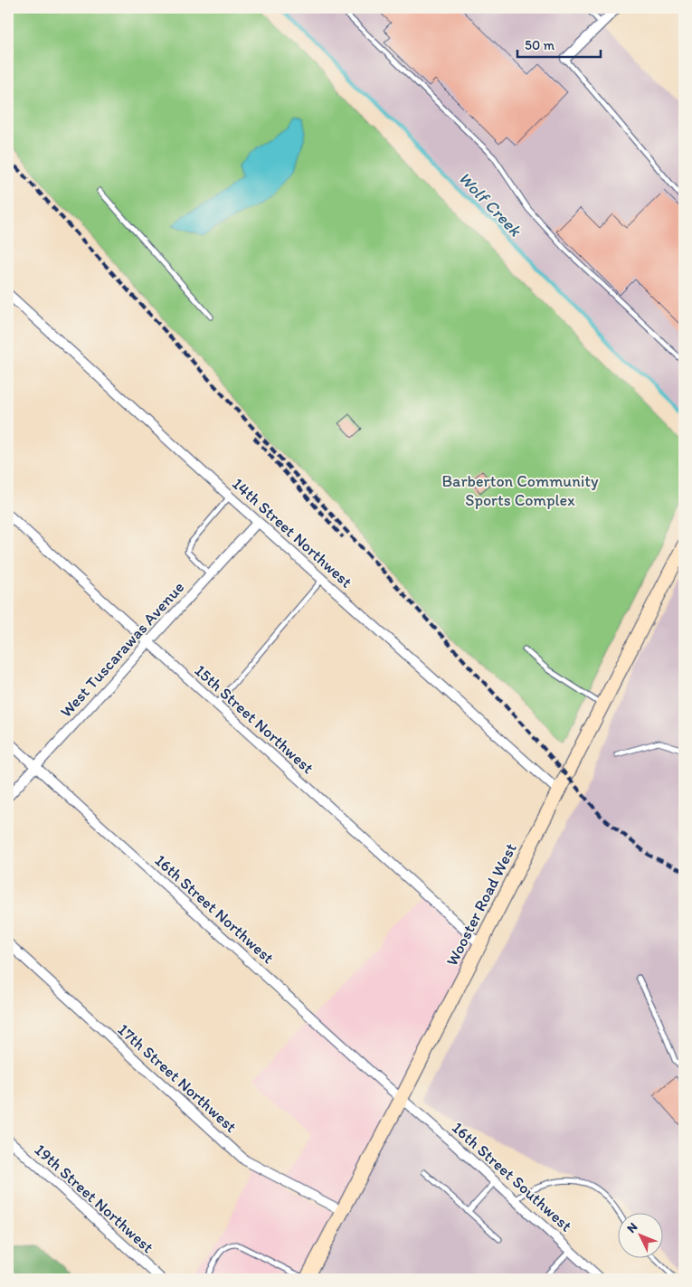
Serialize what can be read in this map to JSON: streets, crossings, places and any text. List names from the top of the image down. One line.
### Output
{"streets":{"main road":["Wooster Road West"],"street":["14th Street Northwest","West Tuscarawas Avenue","15th Street Northwest","16th Street Northwest","17th Street Northwest","16th Street Southwest","19th Street Northwest"]},"crossings":[["14th Street Northwest","West Tuscarawas Avenue"],["14th Street Northwest","Wooster Road West"],["West Tuscarawas Avenue","15th Street Northwest"],["West Tuscarawas Avenue","16th Street Northwest"],["15th Street Northwest","Wooster Road West"],["Wooster Road West","16th Street Northwest"],["Wooster Road West","17th Street Northwest"],["Wooster Road West","16th Street Southwest"],["16th Street Northwest","16th Street Southwest"]],"water":["Wolf Creek"],"parks":["Barberton Community Sports Complex"],"scale_bar":"50 m","north":"top left"}
